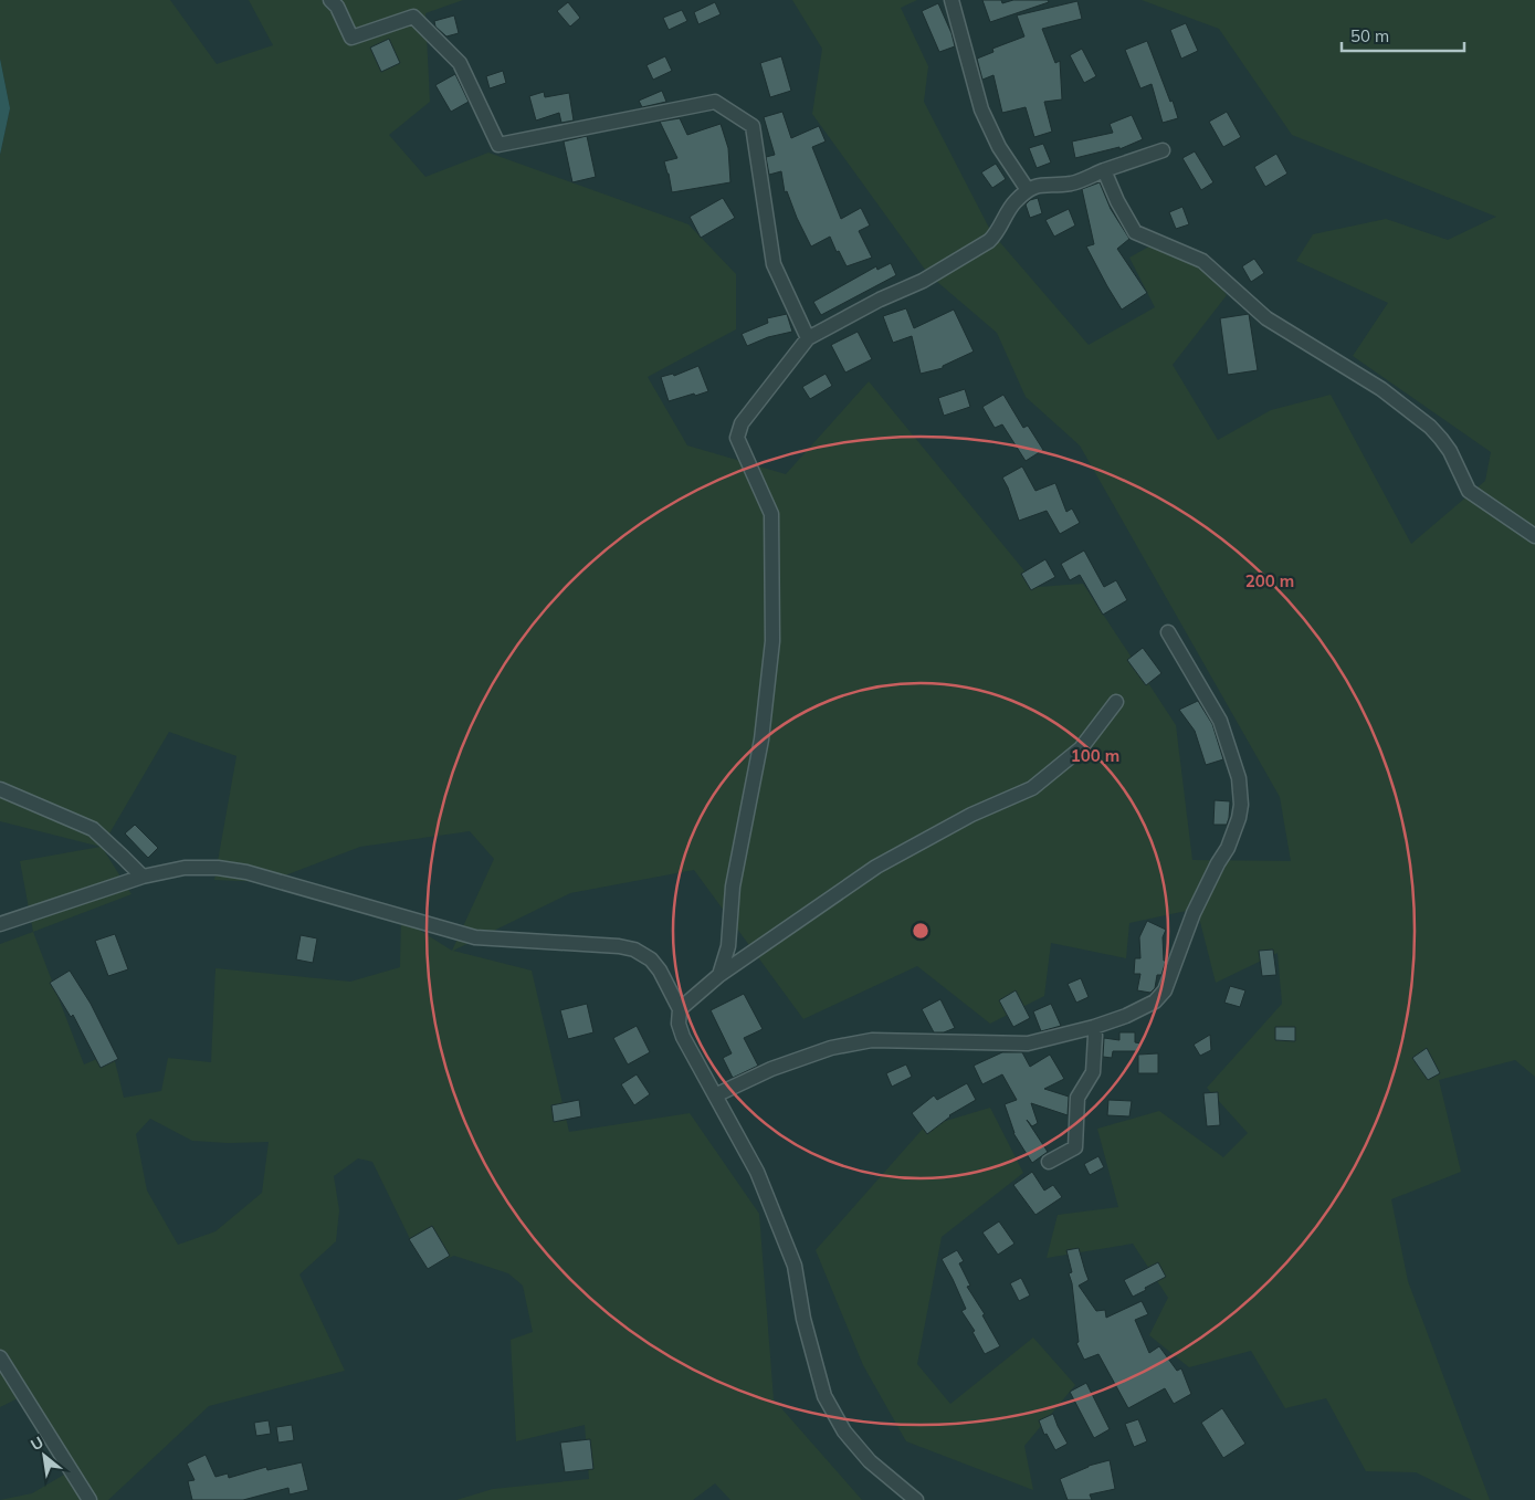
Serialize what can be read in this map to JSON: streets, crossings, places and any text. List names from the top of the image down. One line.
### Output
{"scale_bar":"50 m","north":"top left","rings":["200 m","100 m"]}
